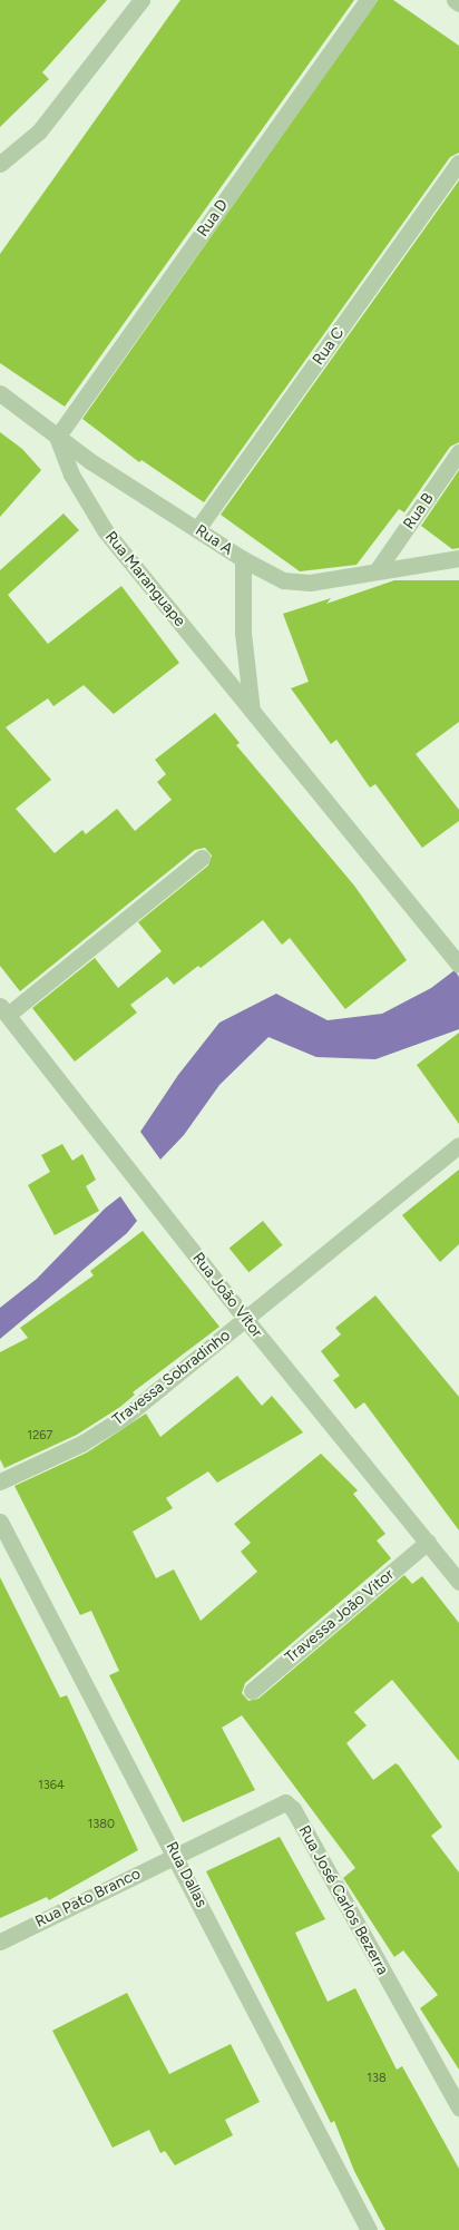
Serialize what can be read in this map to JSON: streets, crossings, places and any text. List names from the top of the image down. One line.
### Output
{"streets":{"street":["Rua D","Rua C","Rua B","Rua A","Rua Maranguape","Rua João Vítor","Travessa Sobradinho","Travessa João Vitor","Rua Dallas","Rua Pato Branco","Rua José Carlos Bezerra"]},"crossings":[["Rua D","Rua A"],["Rua D","Rua Maranguape"],["Rua C","Rua A"],["Rua B","Rua A"],["Rua A","Rua Maranguape"],["Rua João Vítor","Travessa Sobradinho"],["Rua João Vítor","Travessa João Vitor"],["Rua Dallas","Rua Pato Branco"],["Rua Dallas","Rua José Carlos Bezerra"],["Rua Pato Branco","Rua José Carlos Bezerra"]],"house_numbers":["1267","1364","1380","138"]}
